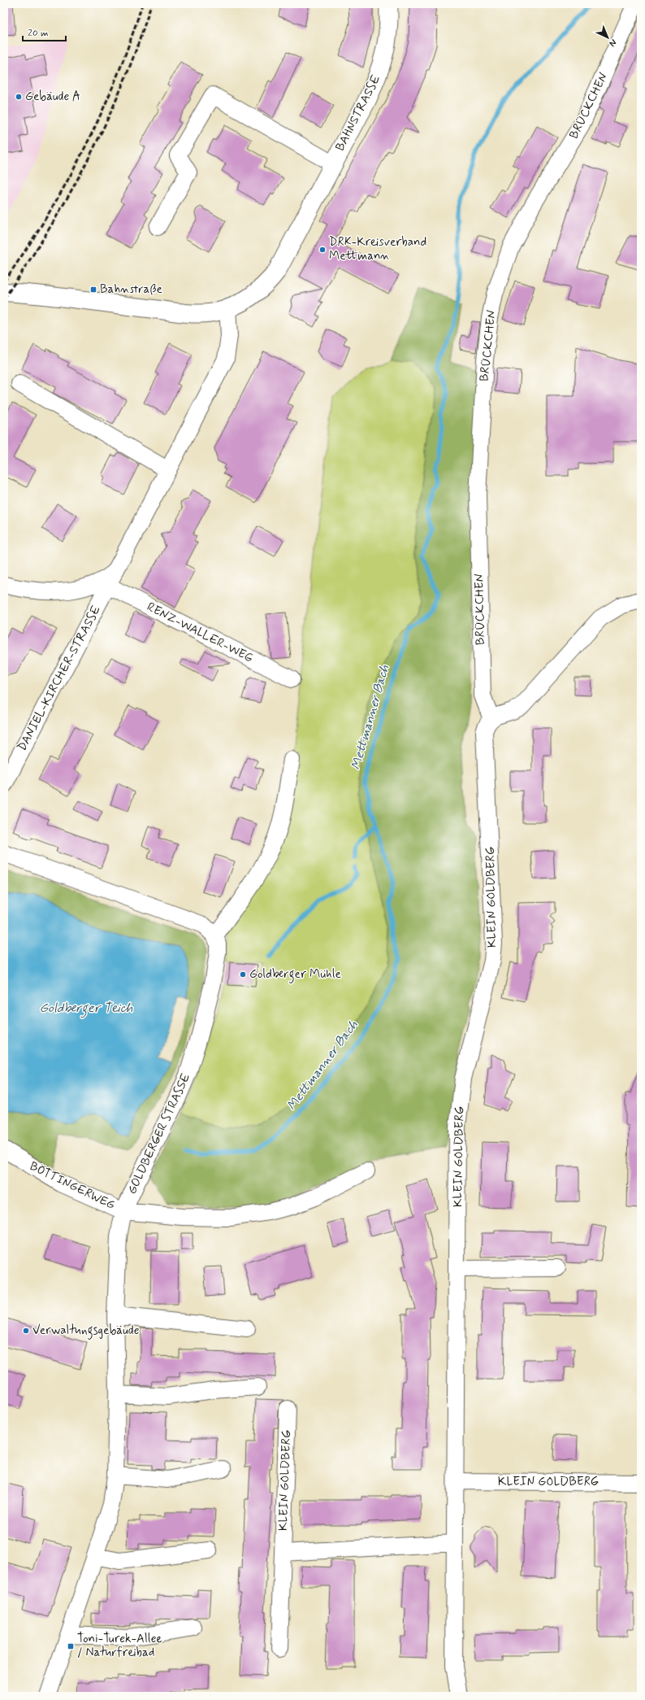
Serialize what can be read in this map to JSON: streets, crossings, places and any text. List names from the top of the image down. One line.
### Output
{"streets":{"street":["BRÜCKCHEN","BAHNSTRASSE","RENZ-WALLER-WEG","DANIEL-KIRCHER-STRASSE","KLEIN GOLDBERG","GOLDBERGER STRASSE","BÖTTINGERWEG"]},"crossings":[["BRÜCKCHEN","KLEIN GOLDBERG"],["RENZ-WALLER-WEG","DANIEL-KIRCHER-STRASSE"],["GOLDBERGER STRASSE","BÖTTINGERWEG"]],"water":["Mettmanner Bach","Goldberger Teich"],"places":{"other":["Gebäude A","DRK-Kreisverband Mettmann","Goldberger Mühle","Verwaltungsgebäude"],"transit":["Bahnstraße","Toni-Turek-Allee / Naturfreibad"]},"scale_bar":"20 m","north":"bottom right"}
